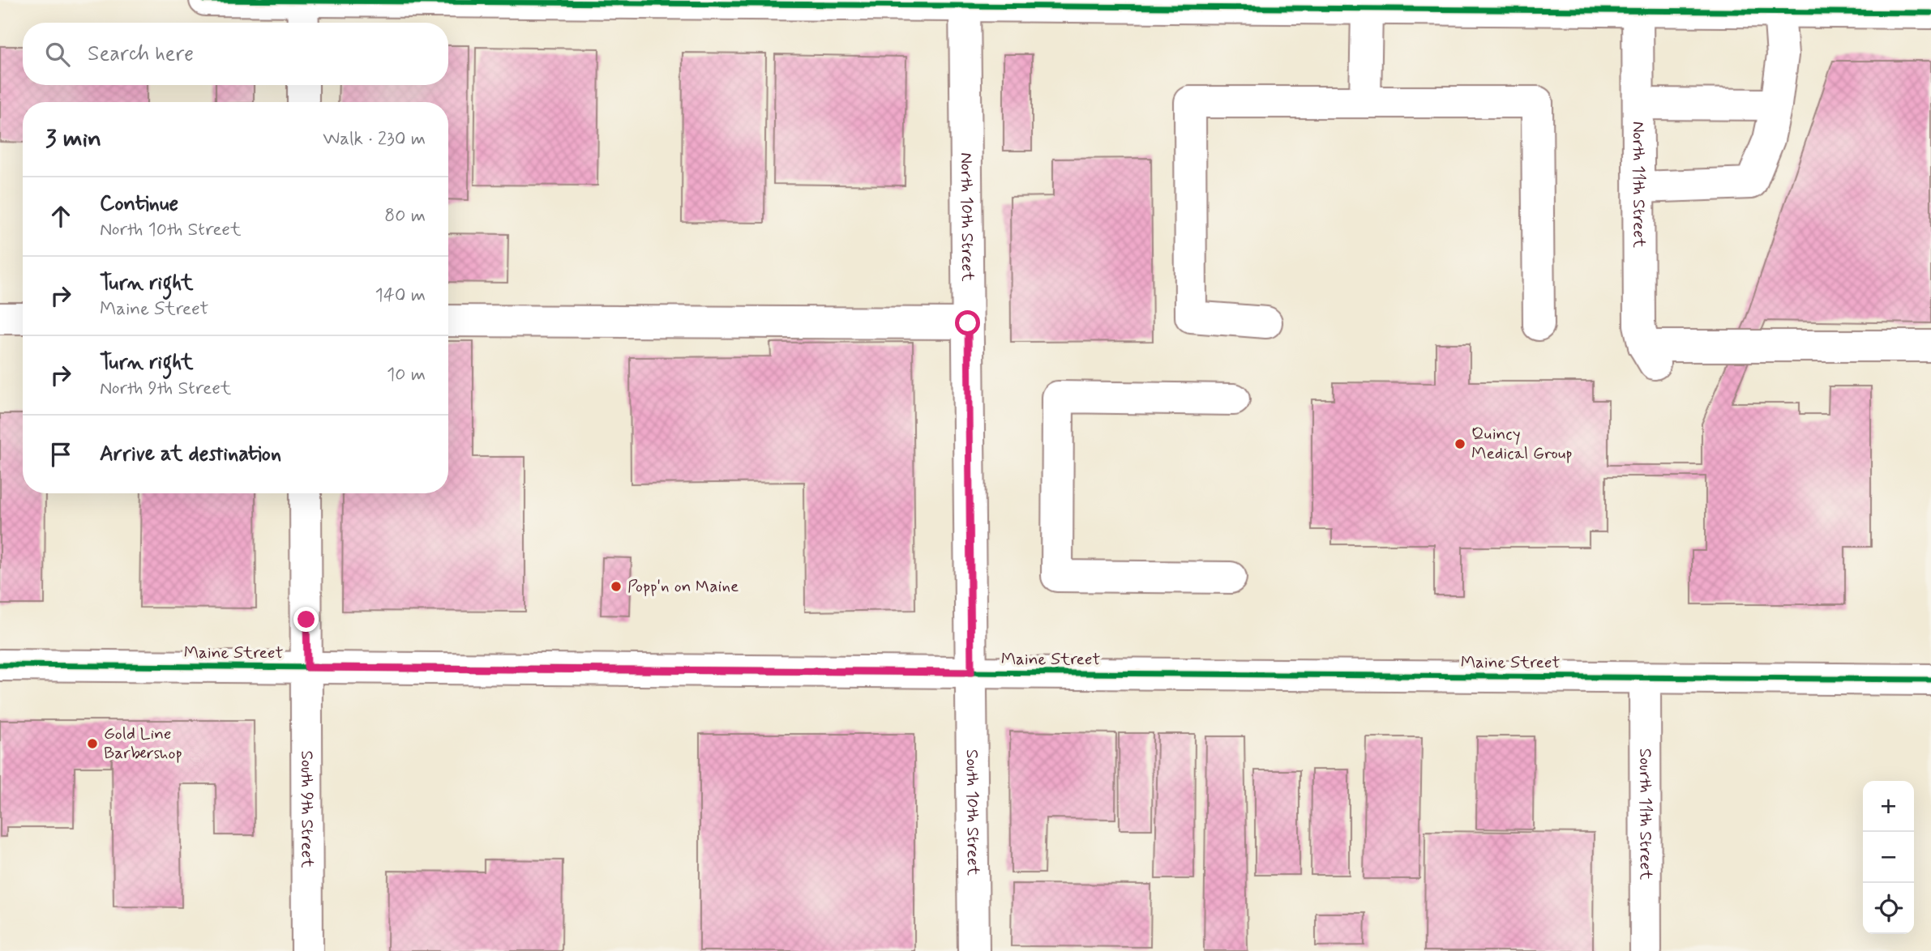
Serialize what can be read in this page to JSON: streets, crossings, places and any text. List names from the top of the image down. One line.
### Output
{"streets":{"street":["North 11th Street","North 10th Street","Maine Street","South 9th Street","South 10th Street","Sourth 11th Street"]},"crossings":[["North 10th Street","Maine Street"],["North 10th Street","South 10th Street"],["Maine Street","South 9th Street"],["Maine Street","South 10th Street"],["Maine Street","Sourth 11th Street"]],"places":["Quincy Medical Group","Popp'n on Maine","Gold Line Barbershop"],"page":{"search":"Search here","heading":["3 min","Walk · 230 m"],"list":[["Continue","North 10th Street","80 m"],["Turn right","Maine Street","140 m"],["Turn right","North 9th Street","10 m"],"Arrive at destination"],"map_buttons":["+","−"]}}
